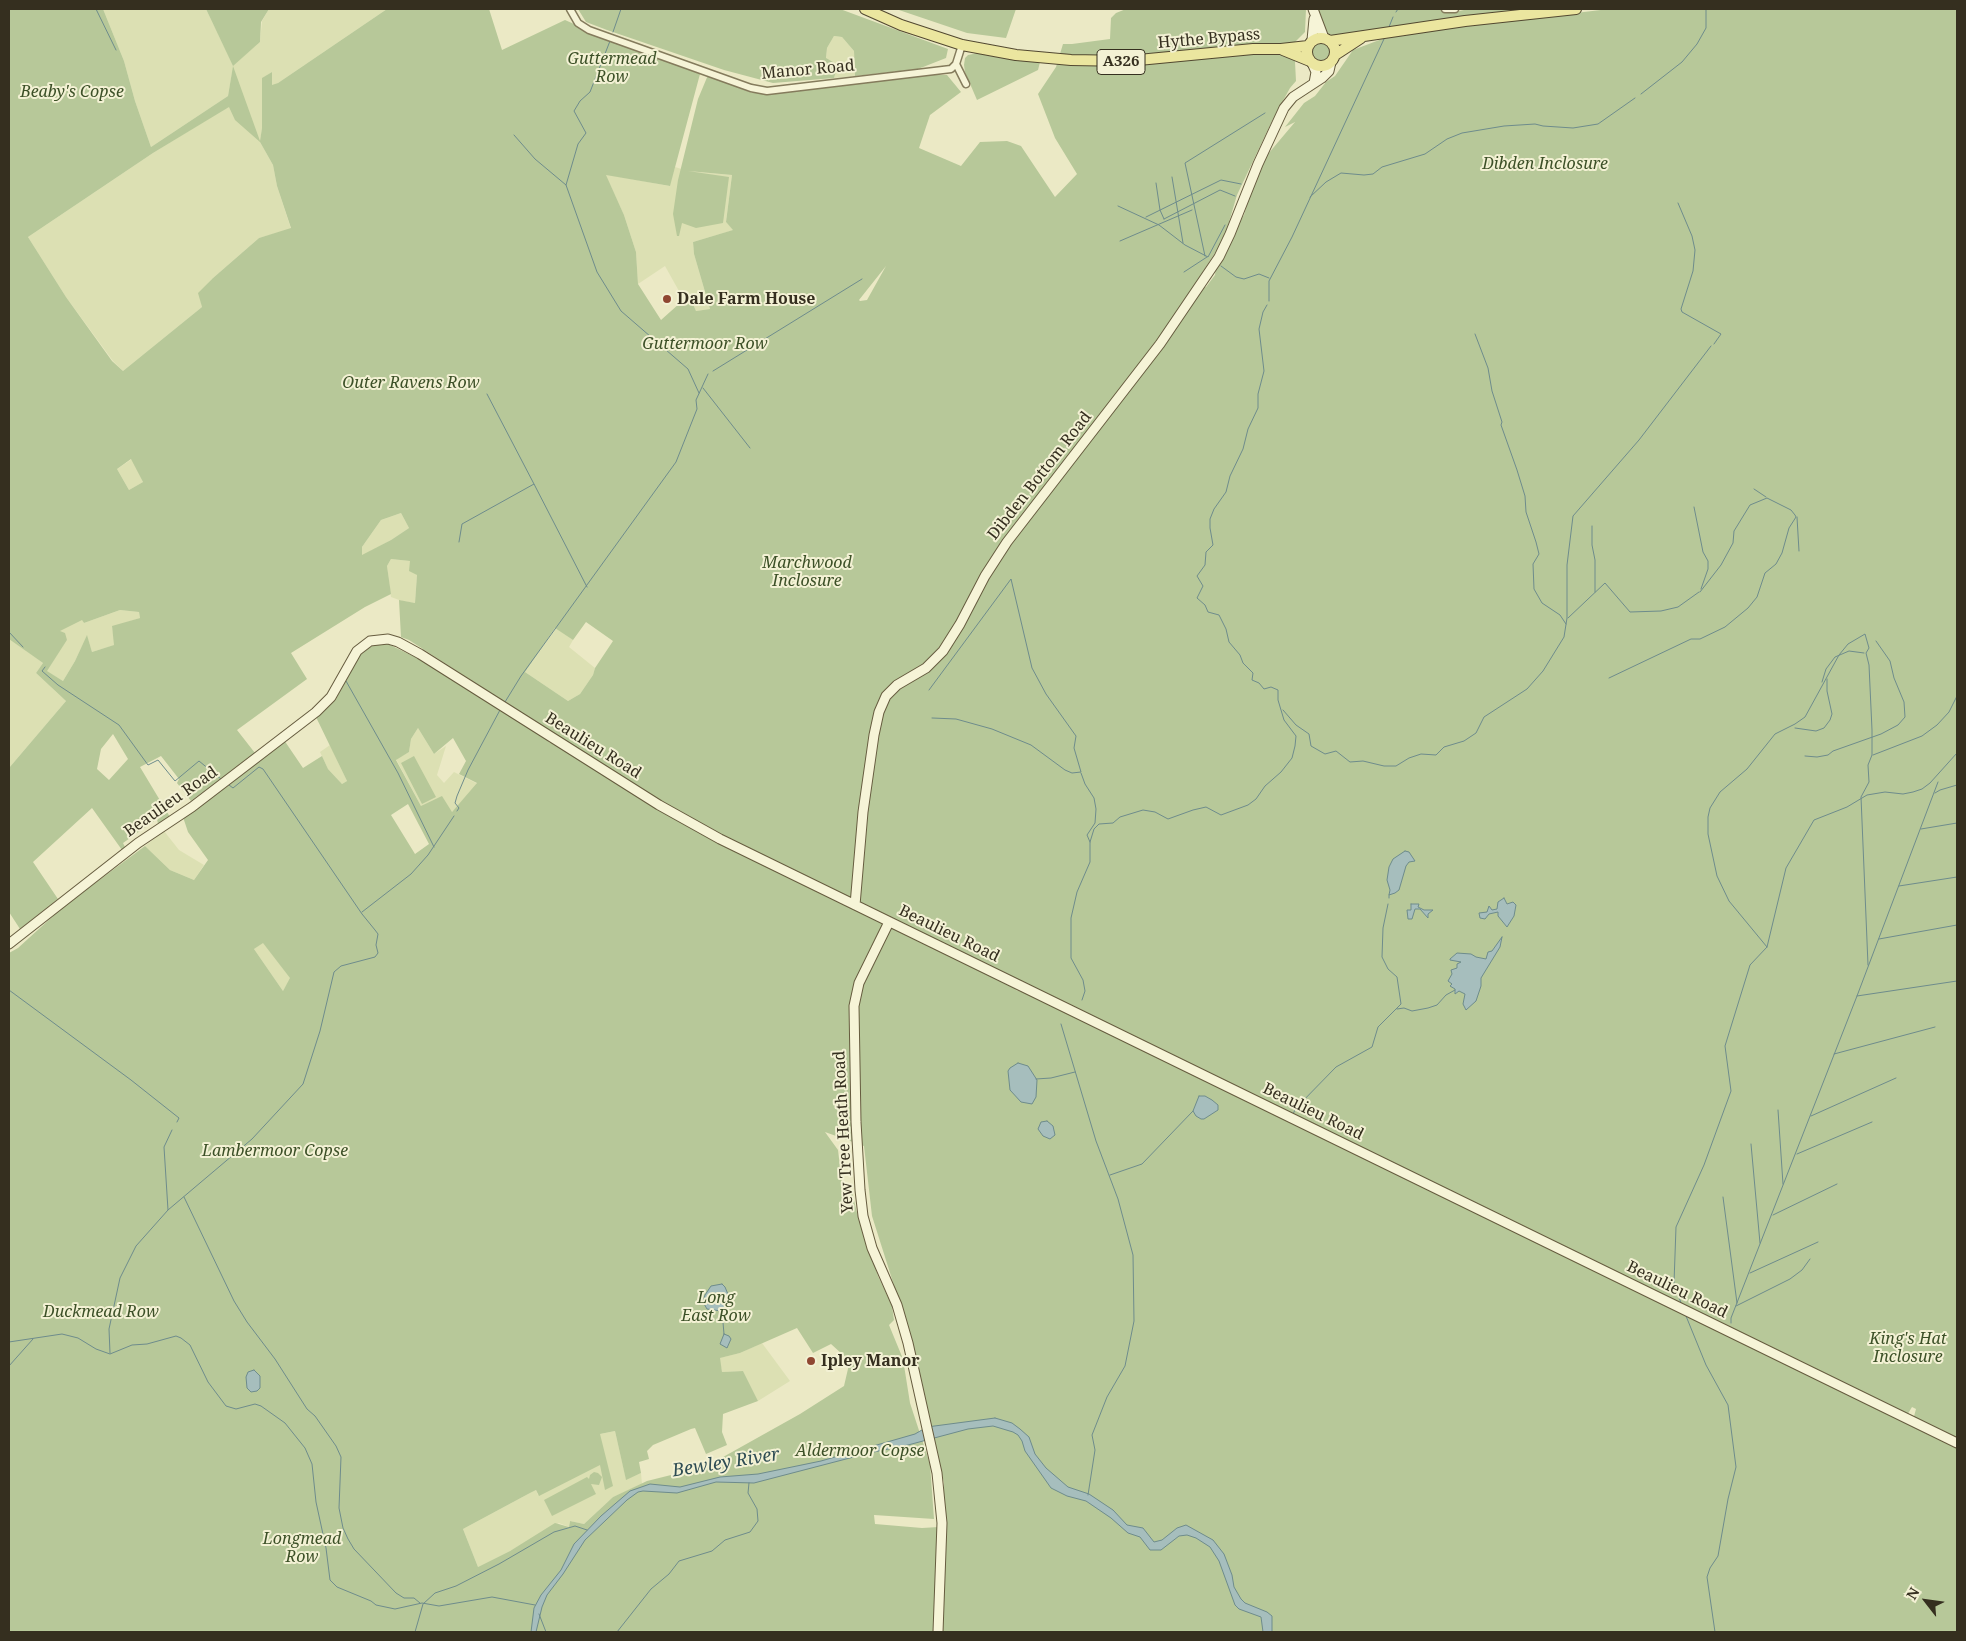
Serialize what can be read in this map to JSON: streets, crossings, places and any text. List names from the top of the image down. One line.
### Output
{"streets":{"main road":["Hythe Bypass","A326"],"street":["Manor Road","Dibden Bottom Road","Beaulieu Road","Yew Tree Heath Road"]},"crossings":[["Hythe Bypass","A326"],["Hythe Bypass","Dibden Bottom Road"],["Dibden Bottom Road","Beaulieu Road"],["Beaulieu Road","Yew Tree Heath Road"]],"water":["Bewley River"],"parks":["Guttermead Row","Beaby's Copse","Dibden Inclosure","Guttermoor Row","Outer Ravens Row","Marchwood Inclosure","Lambermoor Copse","Long East Row","Duckmead Row","King's Hat Inclosure","Aldermoor Copse","Longmead Row"],"places":["Dale Farm House","Ipley Manor"],"north":"top left"}
